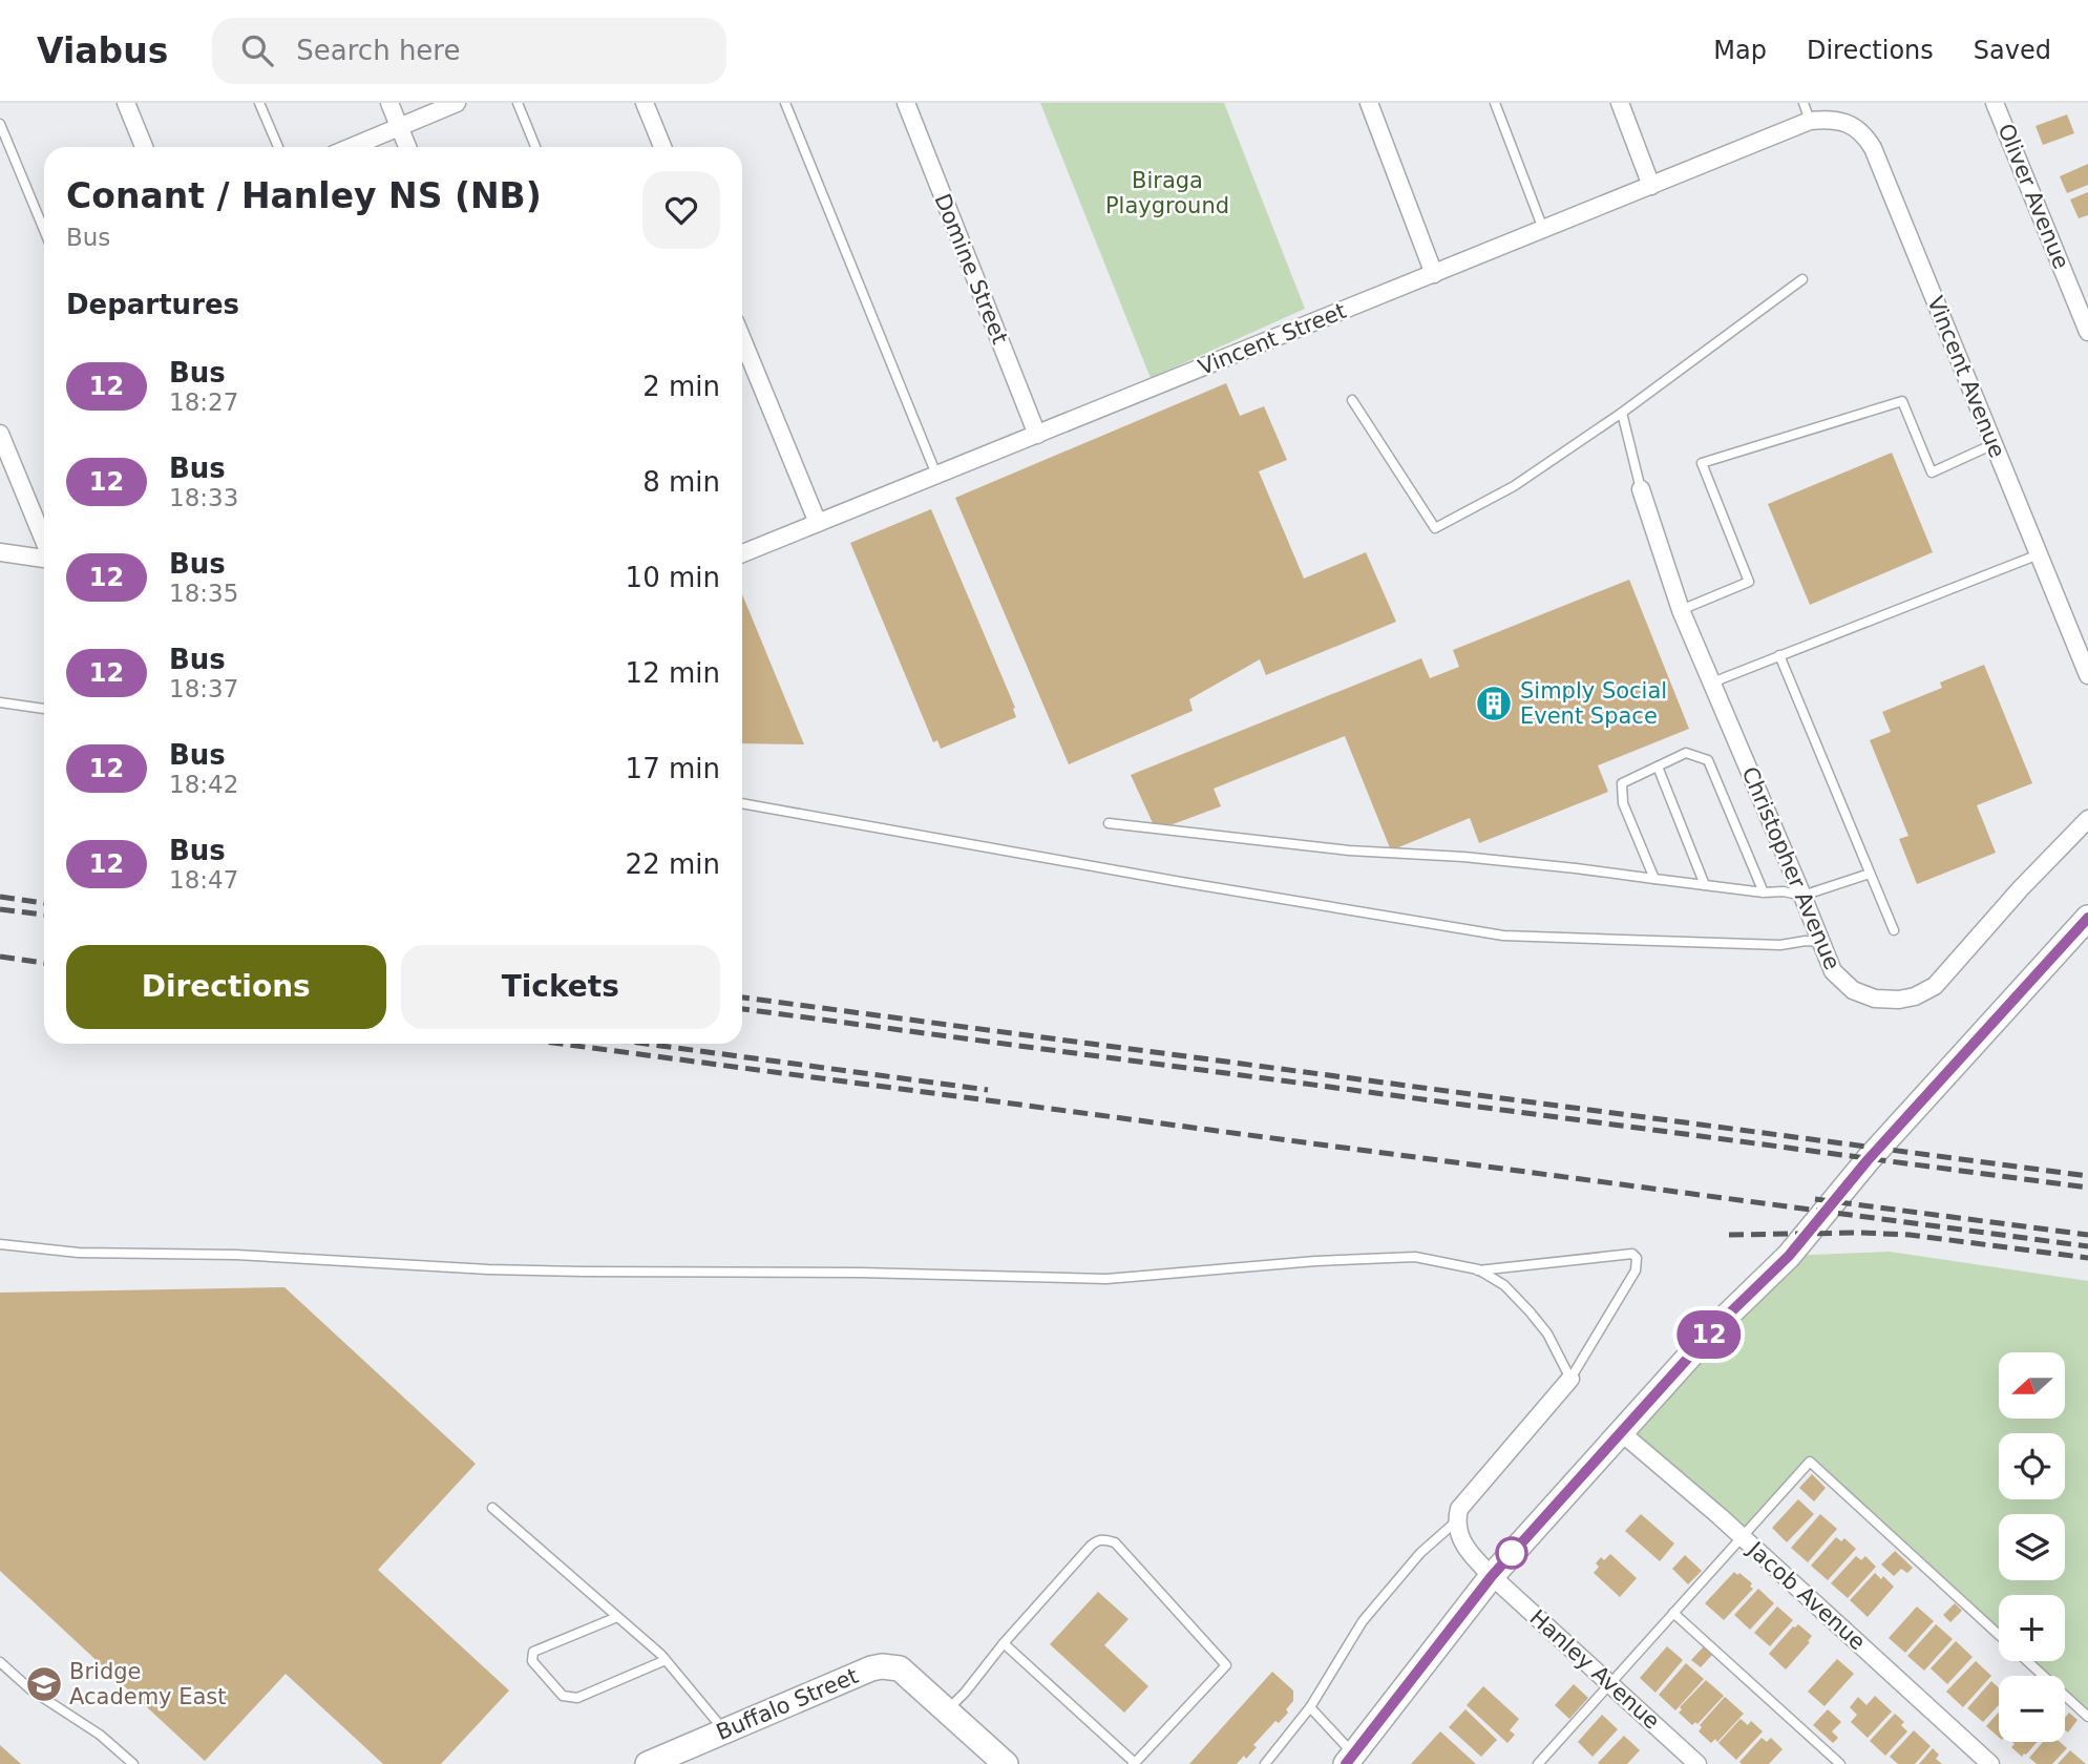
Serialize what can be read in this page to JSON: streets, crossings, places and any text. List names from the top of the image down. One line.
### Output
{"streets":{"main road":["Buffalo Street"],"street":["Oliver Avenue","Domine Street","Vincent Street","Vincent Avenue","Christopher Avenue","Jacob Avenue","Hanley Avenue"]},"crossings":[["Domine Street","Vincent Street"],["Vincent Street","Vincent Avenue"]],"parks":["Biraga Playground"],"places":{"building":["Simply Social Event Space"],"school or university":["Bridge Academy East"]},"lines":["bus line 12"],"north":"left","page":{"header":"Viabus","search":"Search here","nav":["Map","Directions","Saved"],"on_map":"12","heading":[["Conant / Hanley NS (NB)","Bus"],"Departures"],"list":[{"mark":"12","name":"Bus","note":"18:27","value":"2 min"},{"mark":"12","name":"Bus","note":"18:33","value":"8 min"},{"mark":"12","name":"Bus","note":"18:35","value":"10 min"},{"mark":"12","name":"Bus","note":"18:37","value":"12 min"},{"mark":"12","name":"Bus","note":"18:42","value":"17 min"},{"mark":"12","name":"Bus","note":"18:47","value":"22 min"}],"buttons":["Directions","Tickets"],"map_buttons":["+","−"]}}
